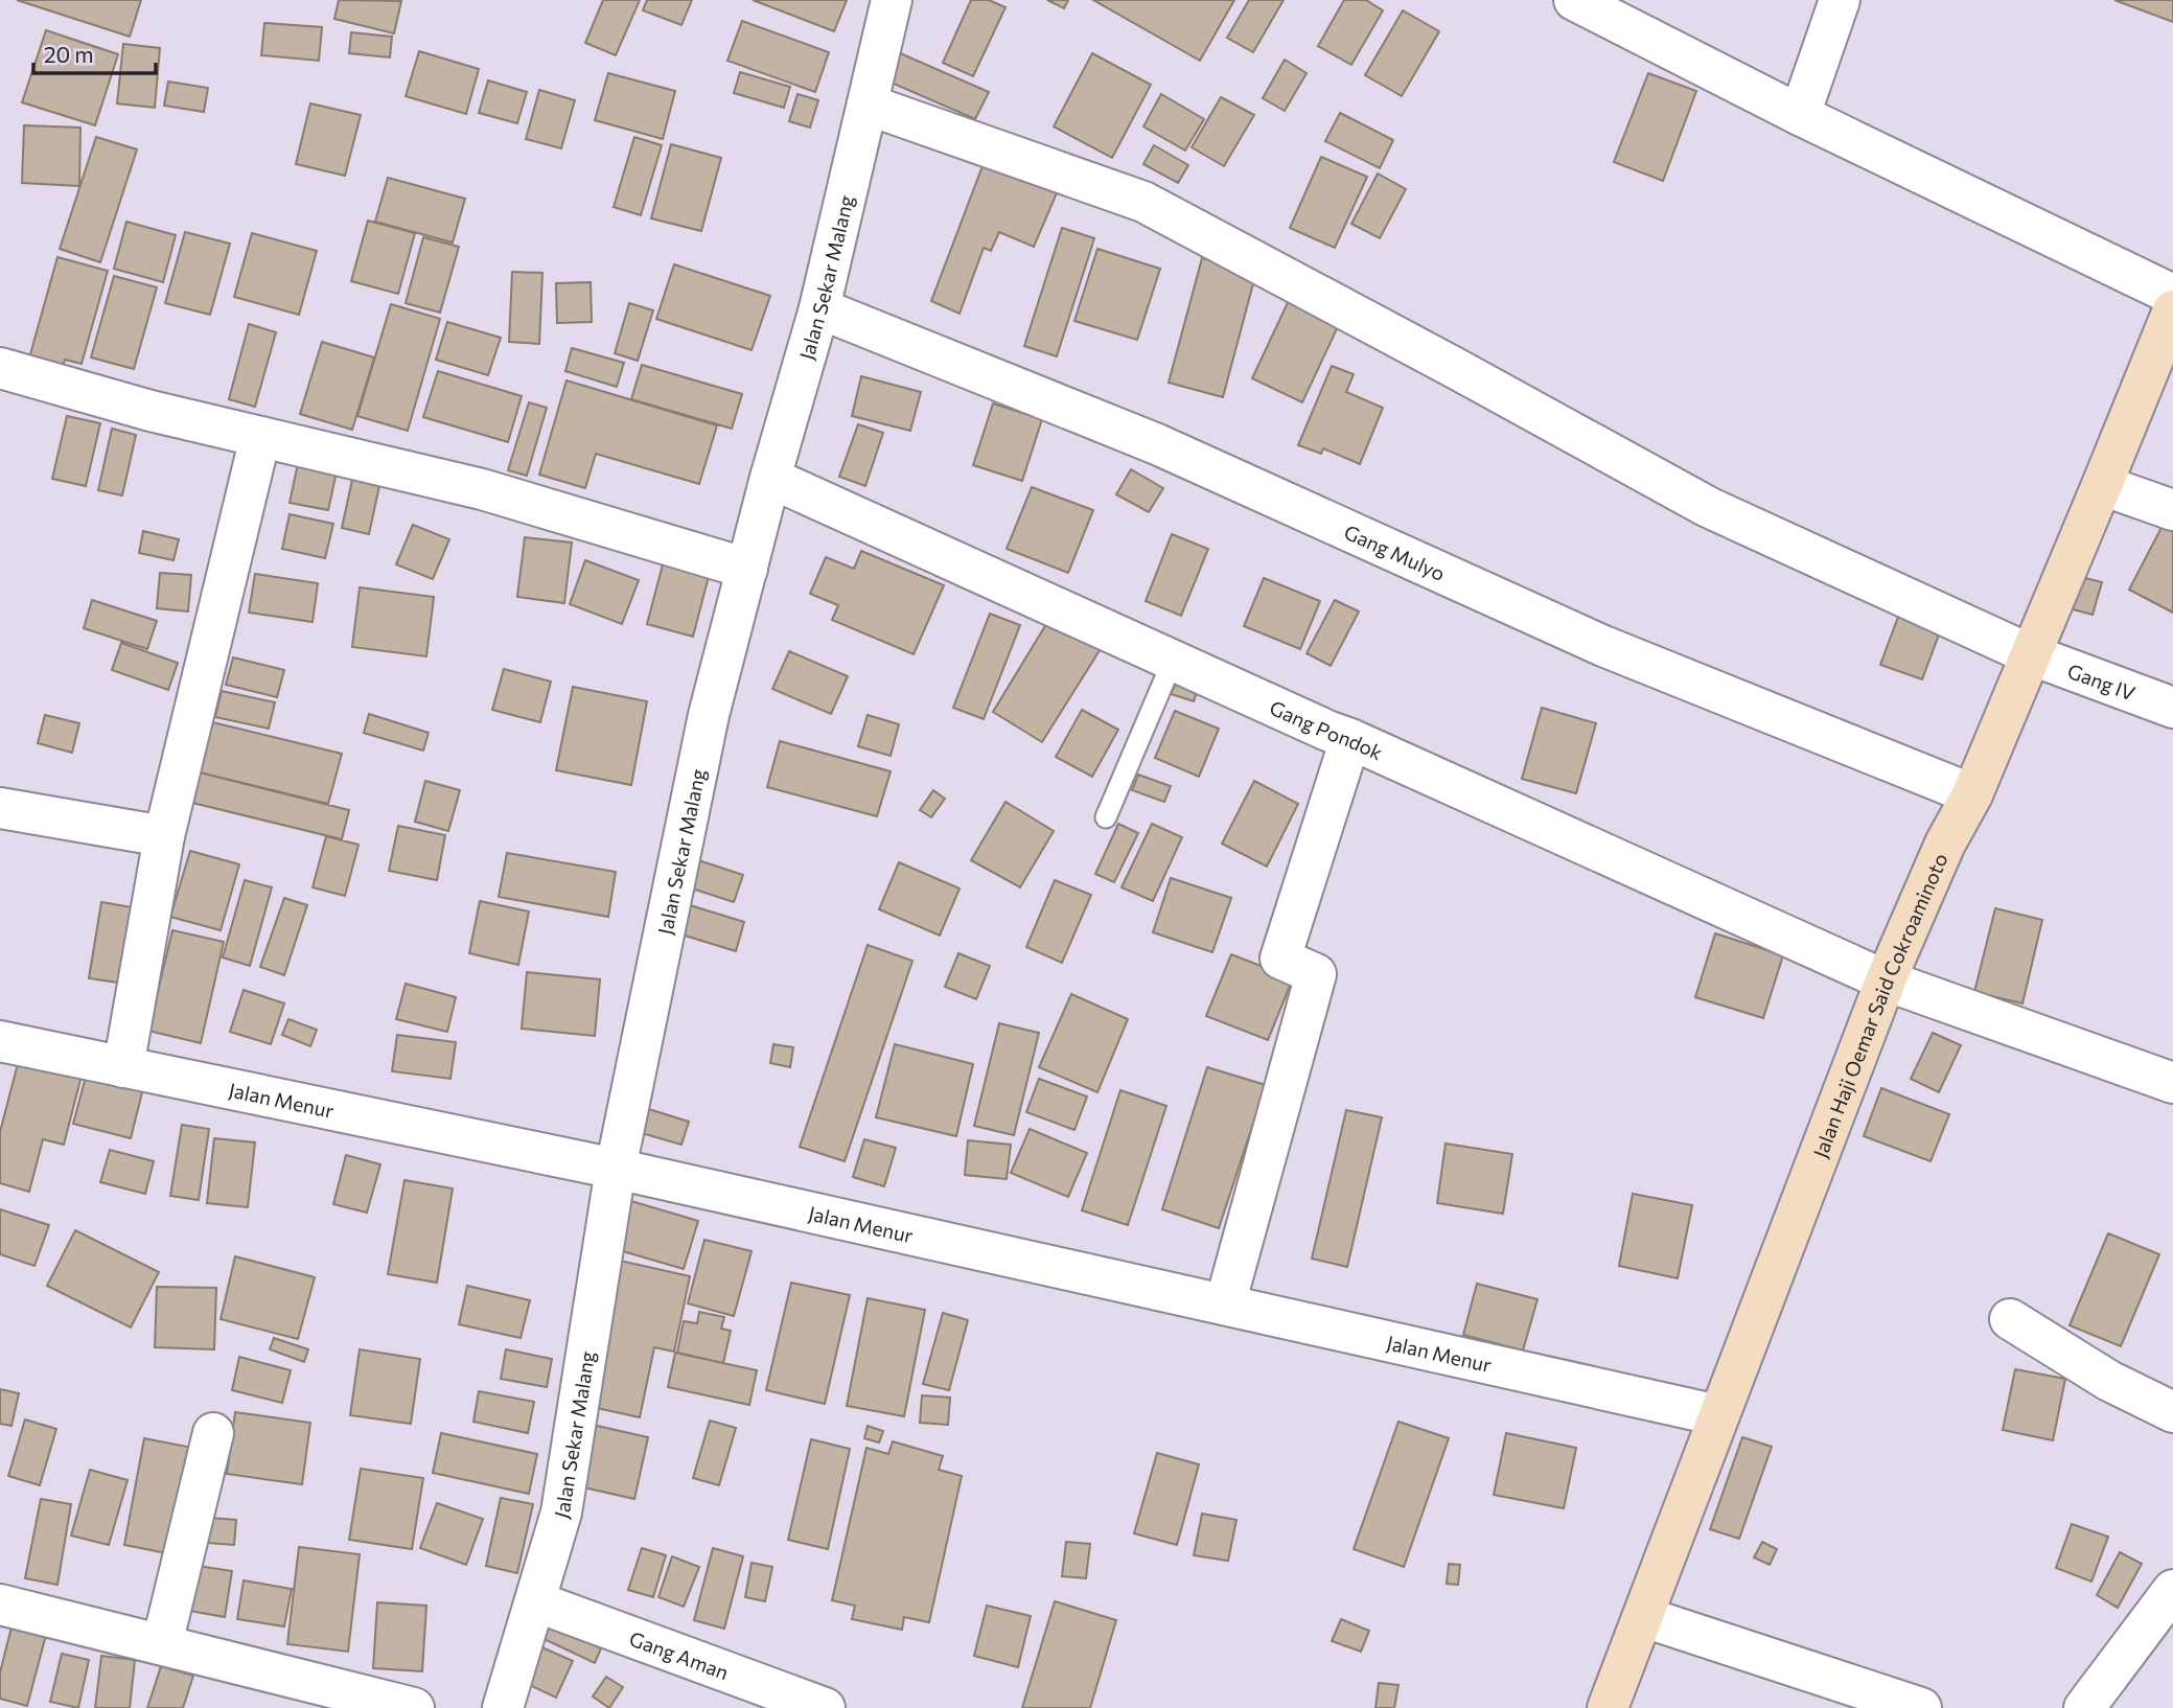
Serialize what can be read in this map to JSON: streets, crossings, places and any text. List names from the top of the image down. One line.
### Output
{"streets":{"main road":["Jalan Haji Oemar Said Cokroaminoto"],"street":["Jalan Sekar Malang","Gang Mulyo","Gang IV","Gang Pondok","Jalan Menur","Gang Aman"]},"crossings":[["Jalan Sekar Malang","Gang Mulyo"],["Jalan Sekar Malang","Gang IV"],["Jalan Sekar Malang","Gang Pondok"],["Jalan Sekar Malang","Jalan Menur"],["Jalan Sekar Malang","Gang Aman"],["Gang Mulyo","Jalan Haji Oemar Said Cokroaminoto"],["Gang IV","Jalan Haji Oemar Said Cokroaminoto"],["Gang Pondok","Jalan Haji Oemar Said Cokroaminoto"],["Jalan Haji Oemar Said Cokroaminoto","Jalan Menur"]],"scale_bar":"20 m"}
